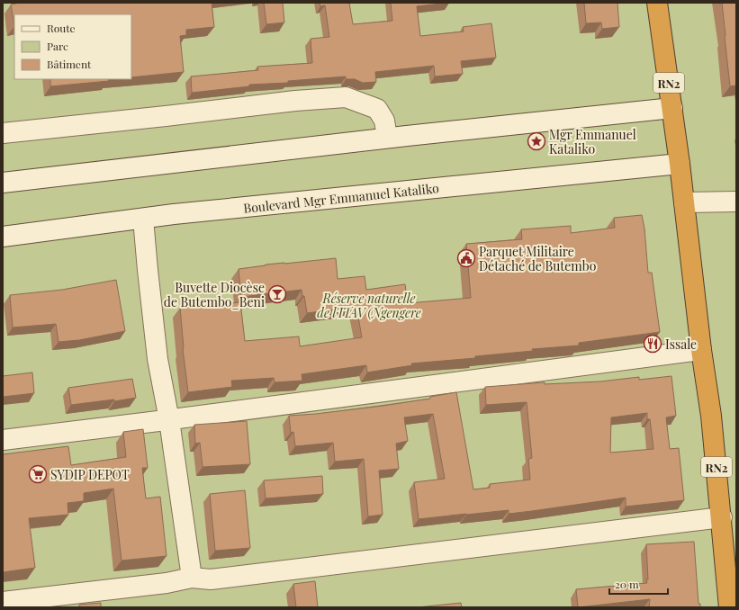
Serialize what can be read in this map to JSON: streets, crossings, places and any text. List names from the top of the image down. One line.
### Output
{"streets":{"highway":["RN2"],"street":["Boulevard Mgr Emmanuel Kataliko"]},"crossings":[["RN2","Boulevard Mgr Emmanuel Kataliko"]],"parks":["Réserve naturelle de l'ITAV (Ngengere"],"places":{"place":["Mgr Emmanuel Kataliko"],"public building":["Parquet Militaire Détaché de Butembo"],"bar":["Buvette Diocèse de Butembo_Beni"],"restaurant":["Issale"],"supermarket":["SYDIP DEPOT"]},"legend":["Route","Parc","Bâtiment"],"scale_bar":"20 m"}
